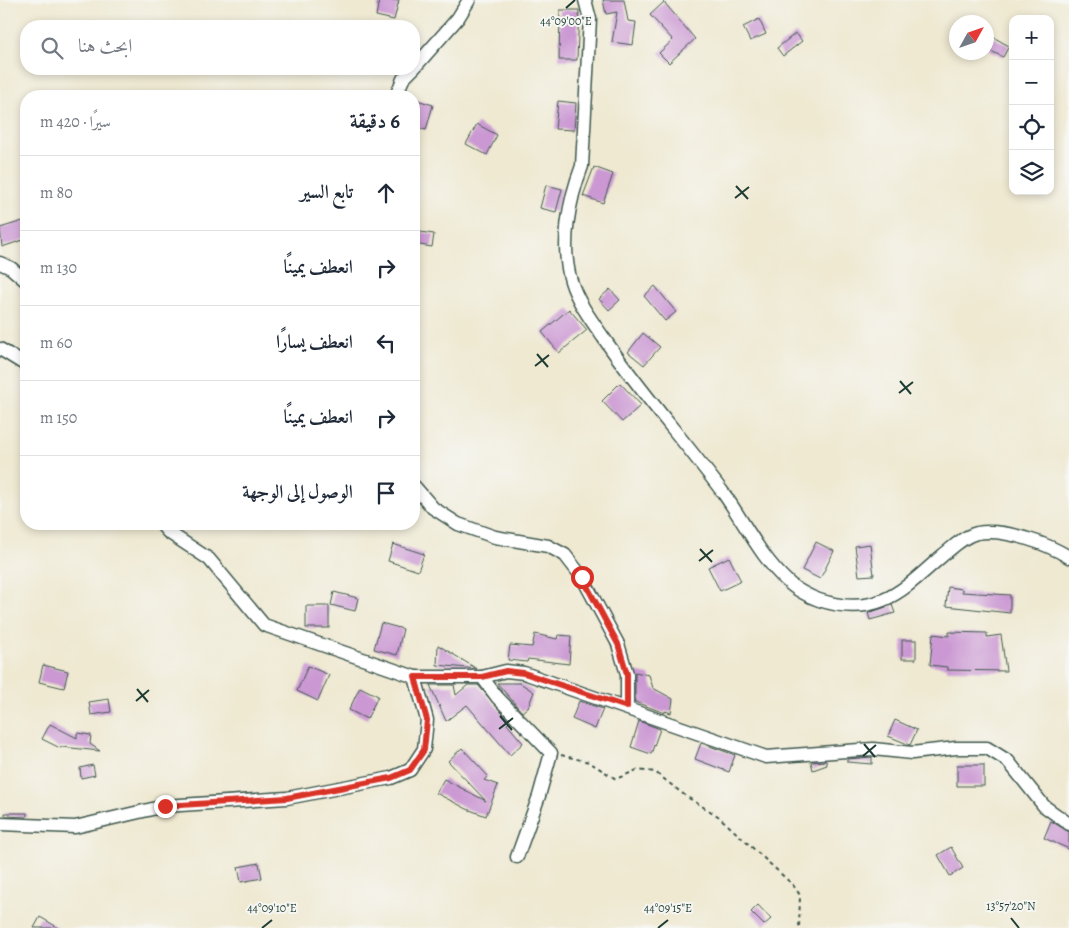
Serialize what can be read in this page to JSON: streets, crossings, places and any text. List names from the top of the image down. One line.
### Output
{"north":"top right","page":{"map_buttons":["+","−"],"search":"ابحث هنا","heading":["6 دقيقة","سيرًا · 420 m"],"list":[["تابع السير","80 m"],["انعطف يمينًا","130 m"],["انعطف يسارًا","60 m"],["انعطف يمينًا","150 m"],"الوصول إلى الوجهة"]},"coordinates":["44°09'00\"E","13°57'20\"N","44°09'10\"E","44°09'15\"E"]}
